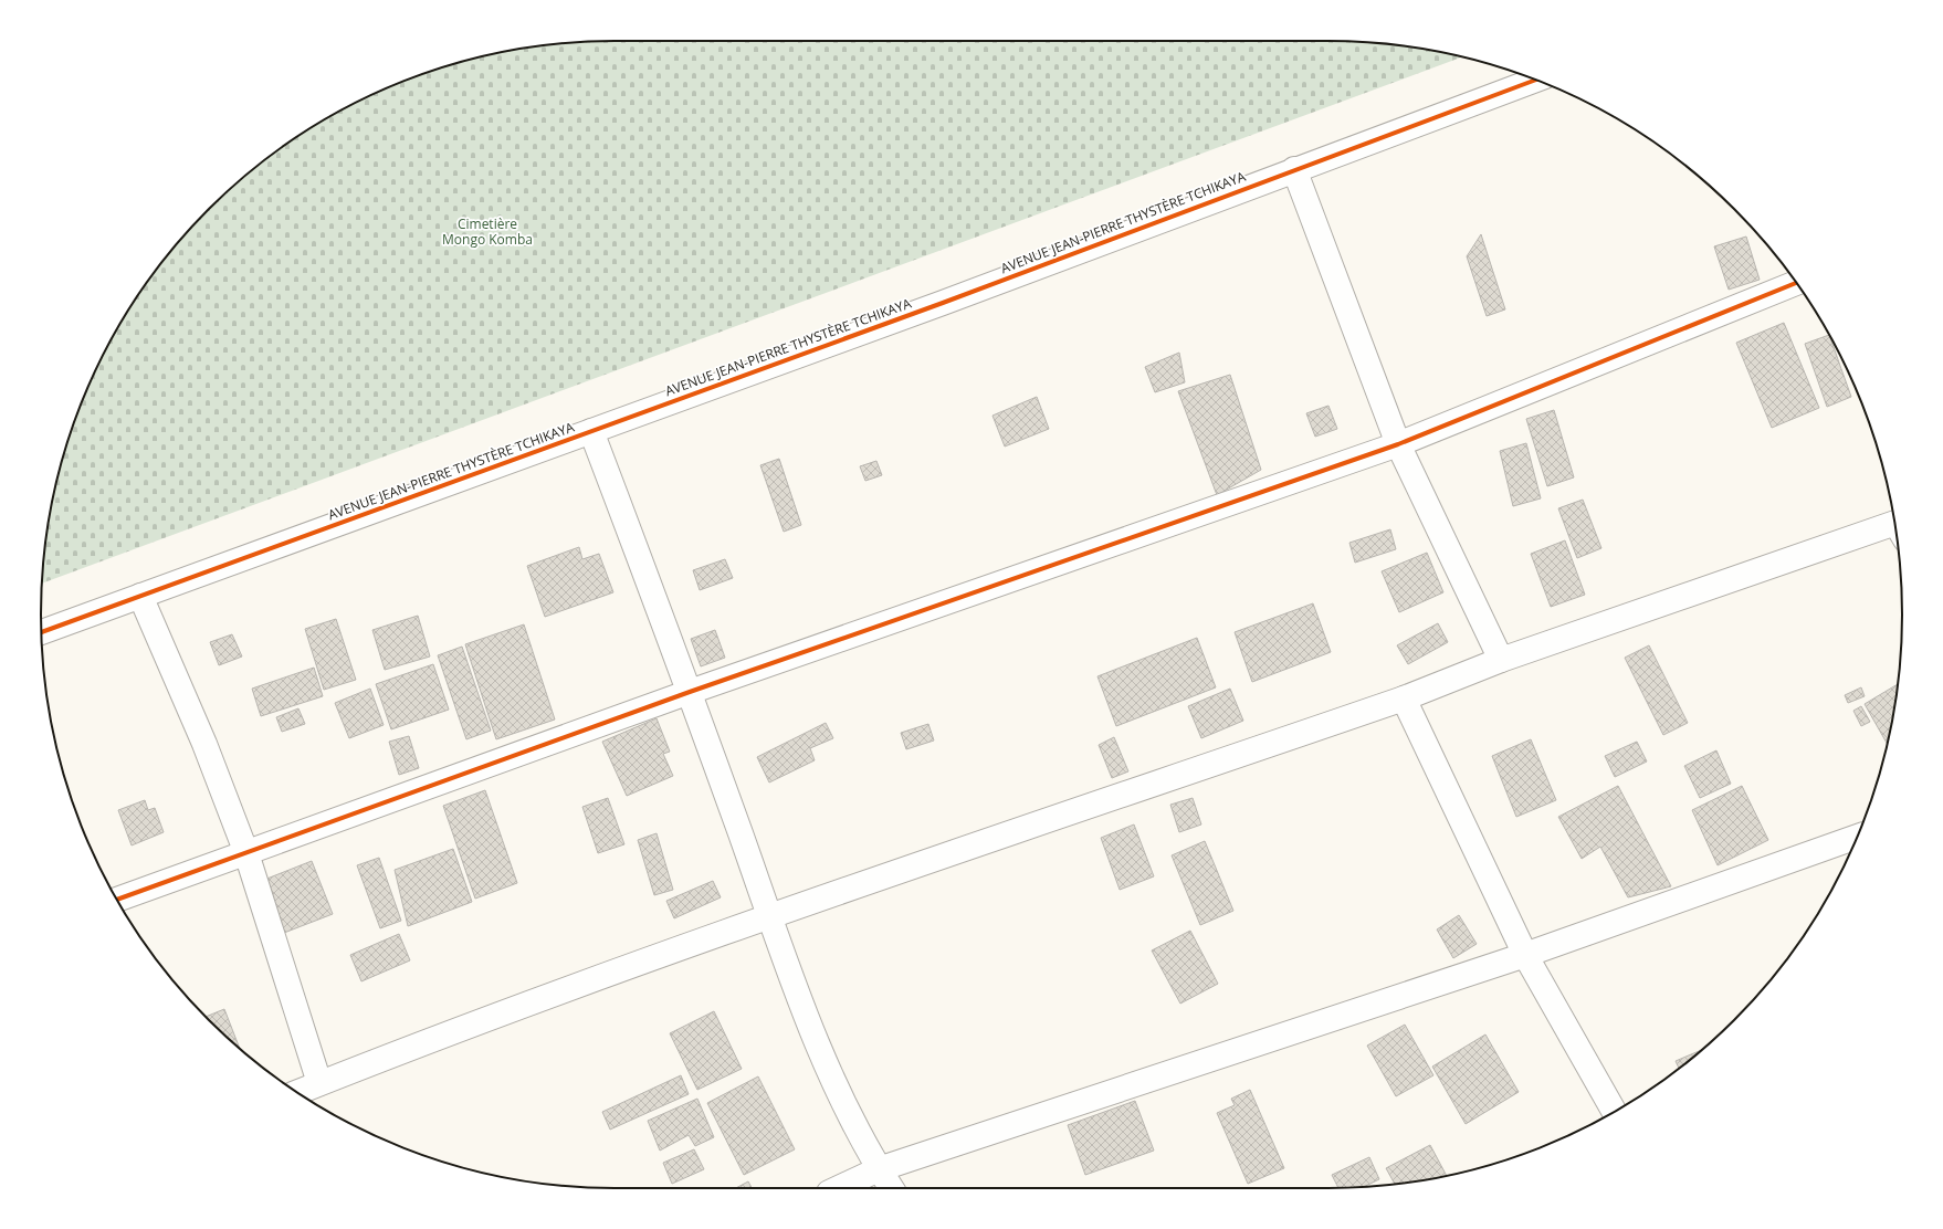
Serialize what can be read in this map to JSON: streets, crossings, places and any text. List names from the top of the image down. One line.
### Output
{"streets":{"street":["AVENUE JEAN-PIERRE THYSTÈRE TCHIKAYA"]},"parks":["Cimetière Mongo Komba"]}
